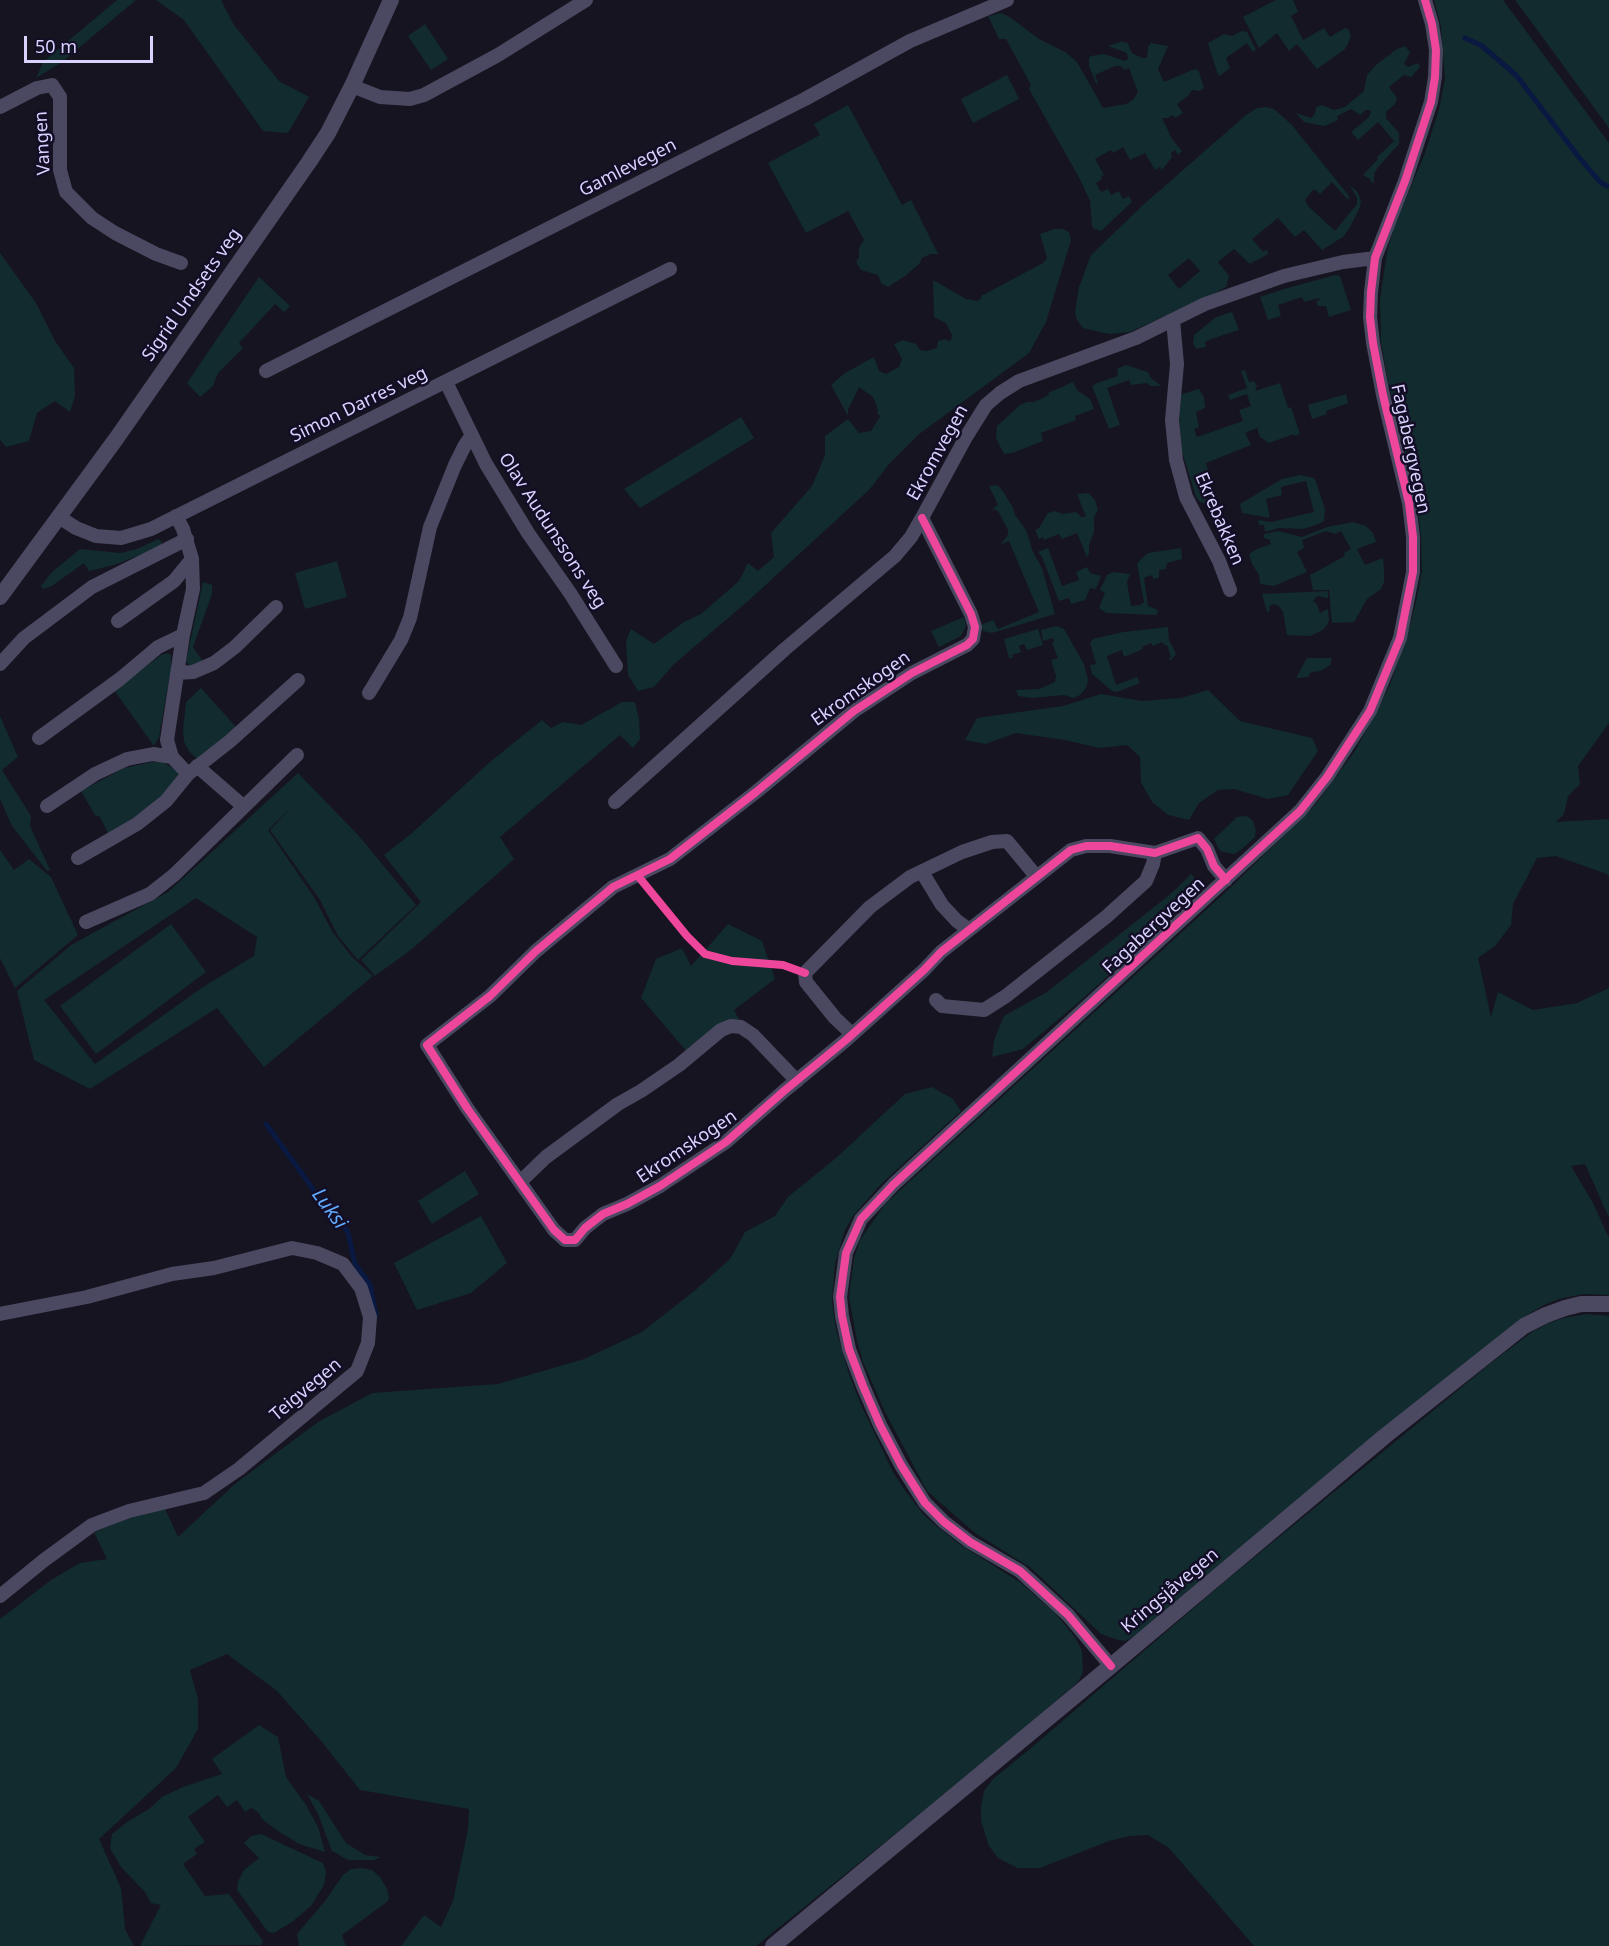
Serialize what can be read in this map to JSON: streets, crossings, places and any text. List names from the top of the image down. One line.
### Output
{"streets":{"street":["Vangen","Gamlevegen","Sigrid Undsets veg","Simon Darres veg","Fagabergvegen","Ekromvegen","Ekrebakken","Olav Audunssons veg","Ekromskogen","Teigvegen","Kringsjåvegen"]},"crossings":[["Sigrid Undsets veg","Simon Darres veg"],["Simon Darres veg","Olav Audunssons veg"],["Fagabergvegen","Ekromvegen"],["Fagabergvegen","Ekromskogen"],["Fagabergvegen","Kringsjåvegen"],["Ekromvegen","Ekrebakken"],["Ekromvegen","Ekromskogen"]],"water":["Luksi"],"scale_bar":"50 m"}
